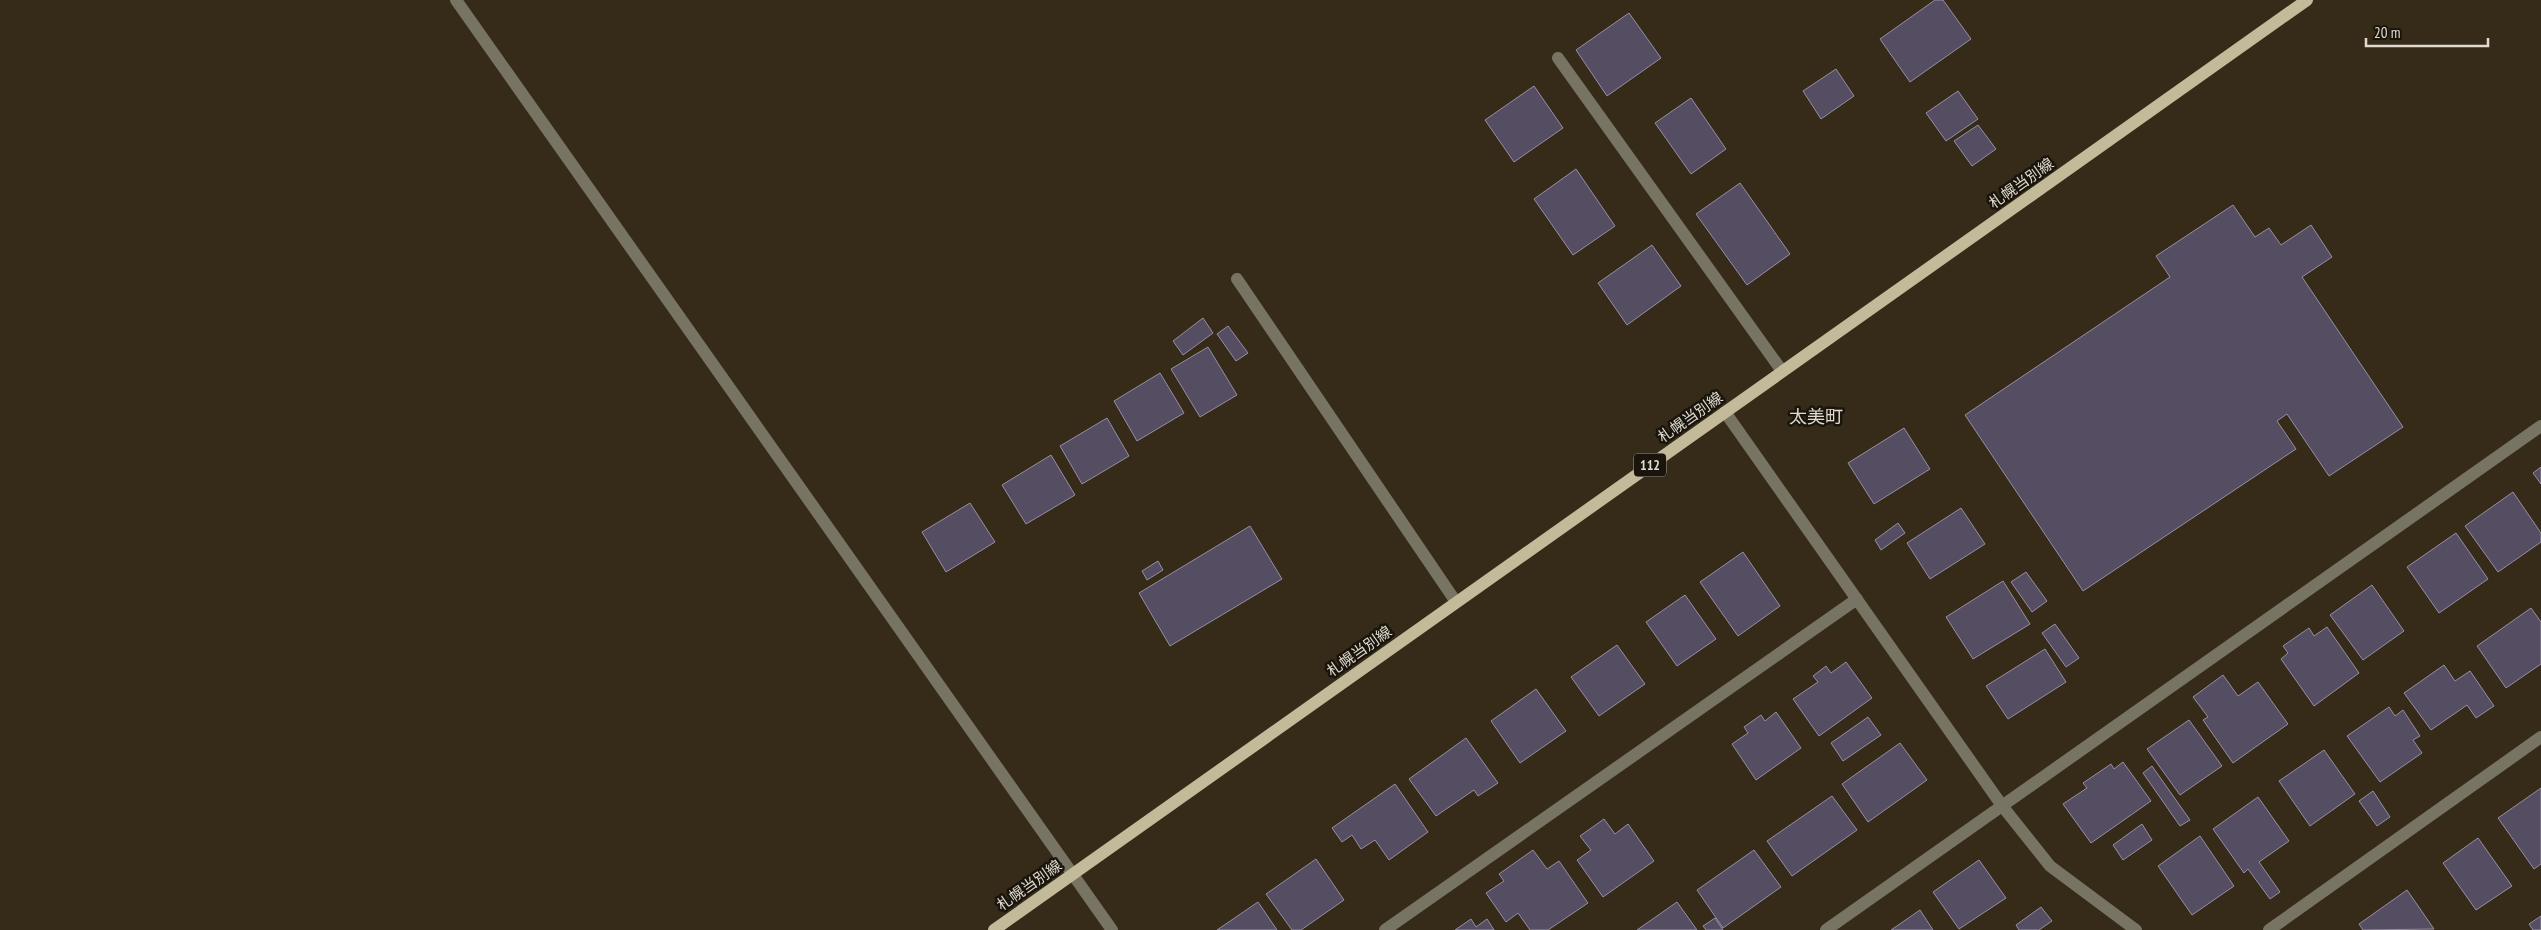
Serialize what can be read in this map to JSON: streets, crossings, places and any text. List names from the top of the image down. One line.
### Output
{"streets":{"main road":["札幌当別線","112"]},"districts":["太美町"],"scale_bar":"20 m"}
